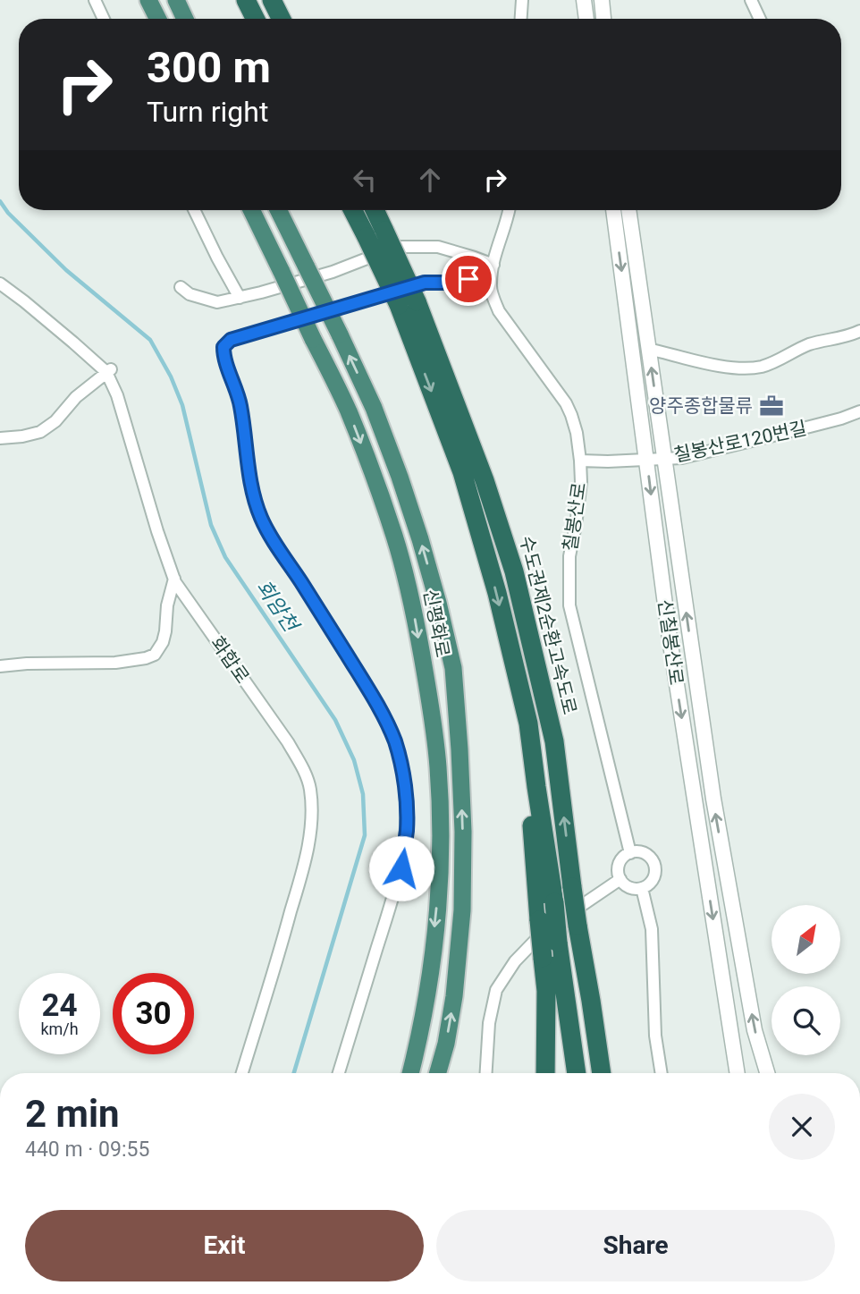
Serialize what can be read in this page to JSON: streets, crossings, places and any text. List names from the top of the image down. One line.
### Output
{"streets":{"highway":["신평화로","수도권제2순환고속도로"],"street":["칠봉산로120번길","칠봉산로","신칠봉산로","화합로"]},"crossings":[["칠봉산로120번길","칠봉산로"],["칠봉산로120번길","신칠봉산로"]],"water":["회암천"],"places":{"office":["양주종합물류"]},"north":"top right","page":{"turn":["300 m","Turn right"],"speed":"24 km/h","limit":"30","heading":["2 min","440 m · 09:55"],"buttons":["Exit","Share"]}}
